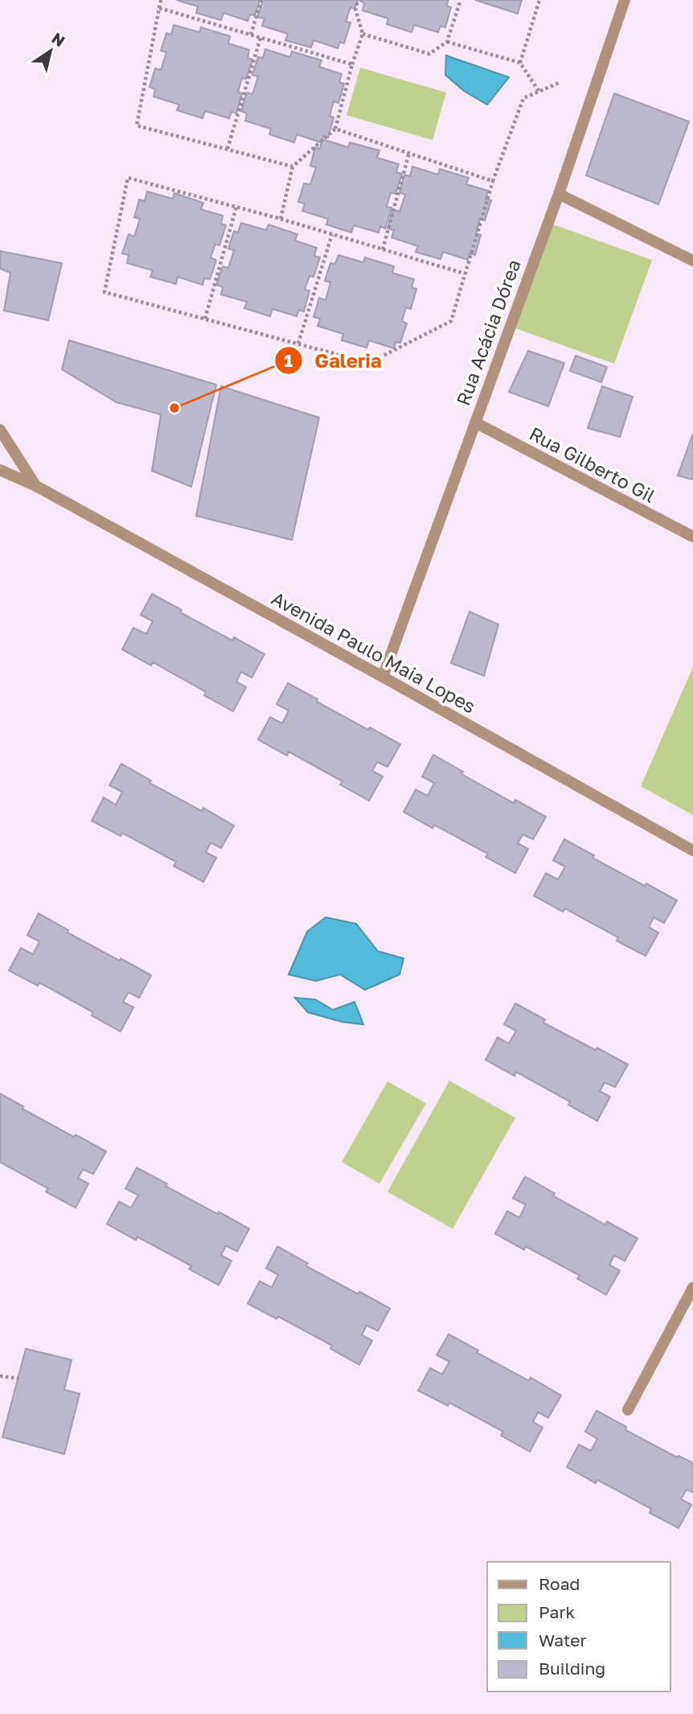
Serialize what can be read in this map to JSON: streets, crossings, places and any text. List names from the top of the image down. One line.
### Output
{"streets":{"street":["Rua Acácia Dórea","Rua Gilberto Gil","Avenida Paulo Maia Lopes"]},"crossings":[["Rua Acácia Dórea","Rua Gilberto Gil"],["Rua Acácia Dórea","Avenida Paulo Maia Lopes"]],"places":["Galeria"],"legend":["Road","Park","Water","Building"],"north":"top right"}
